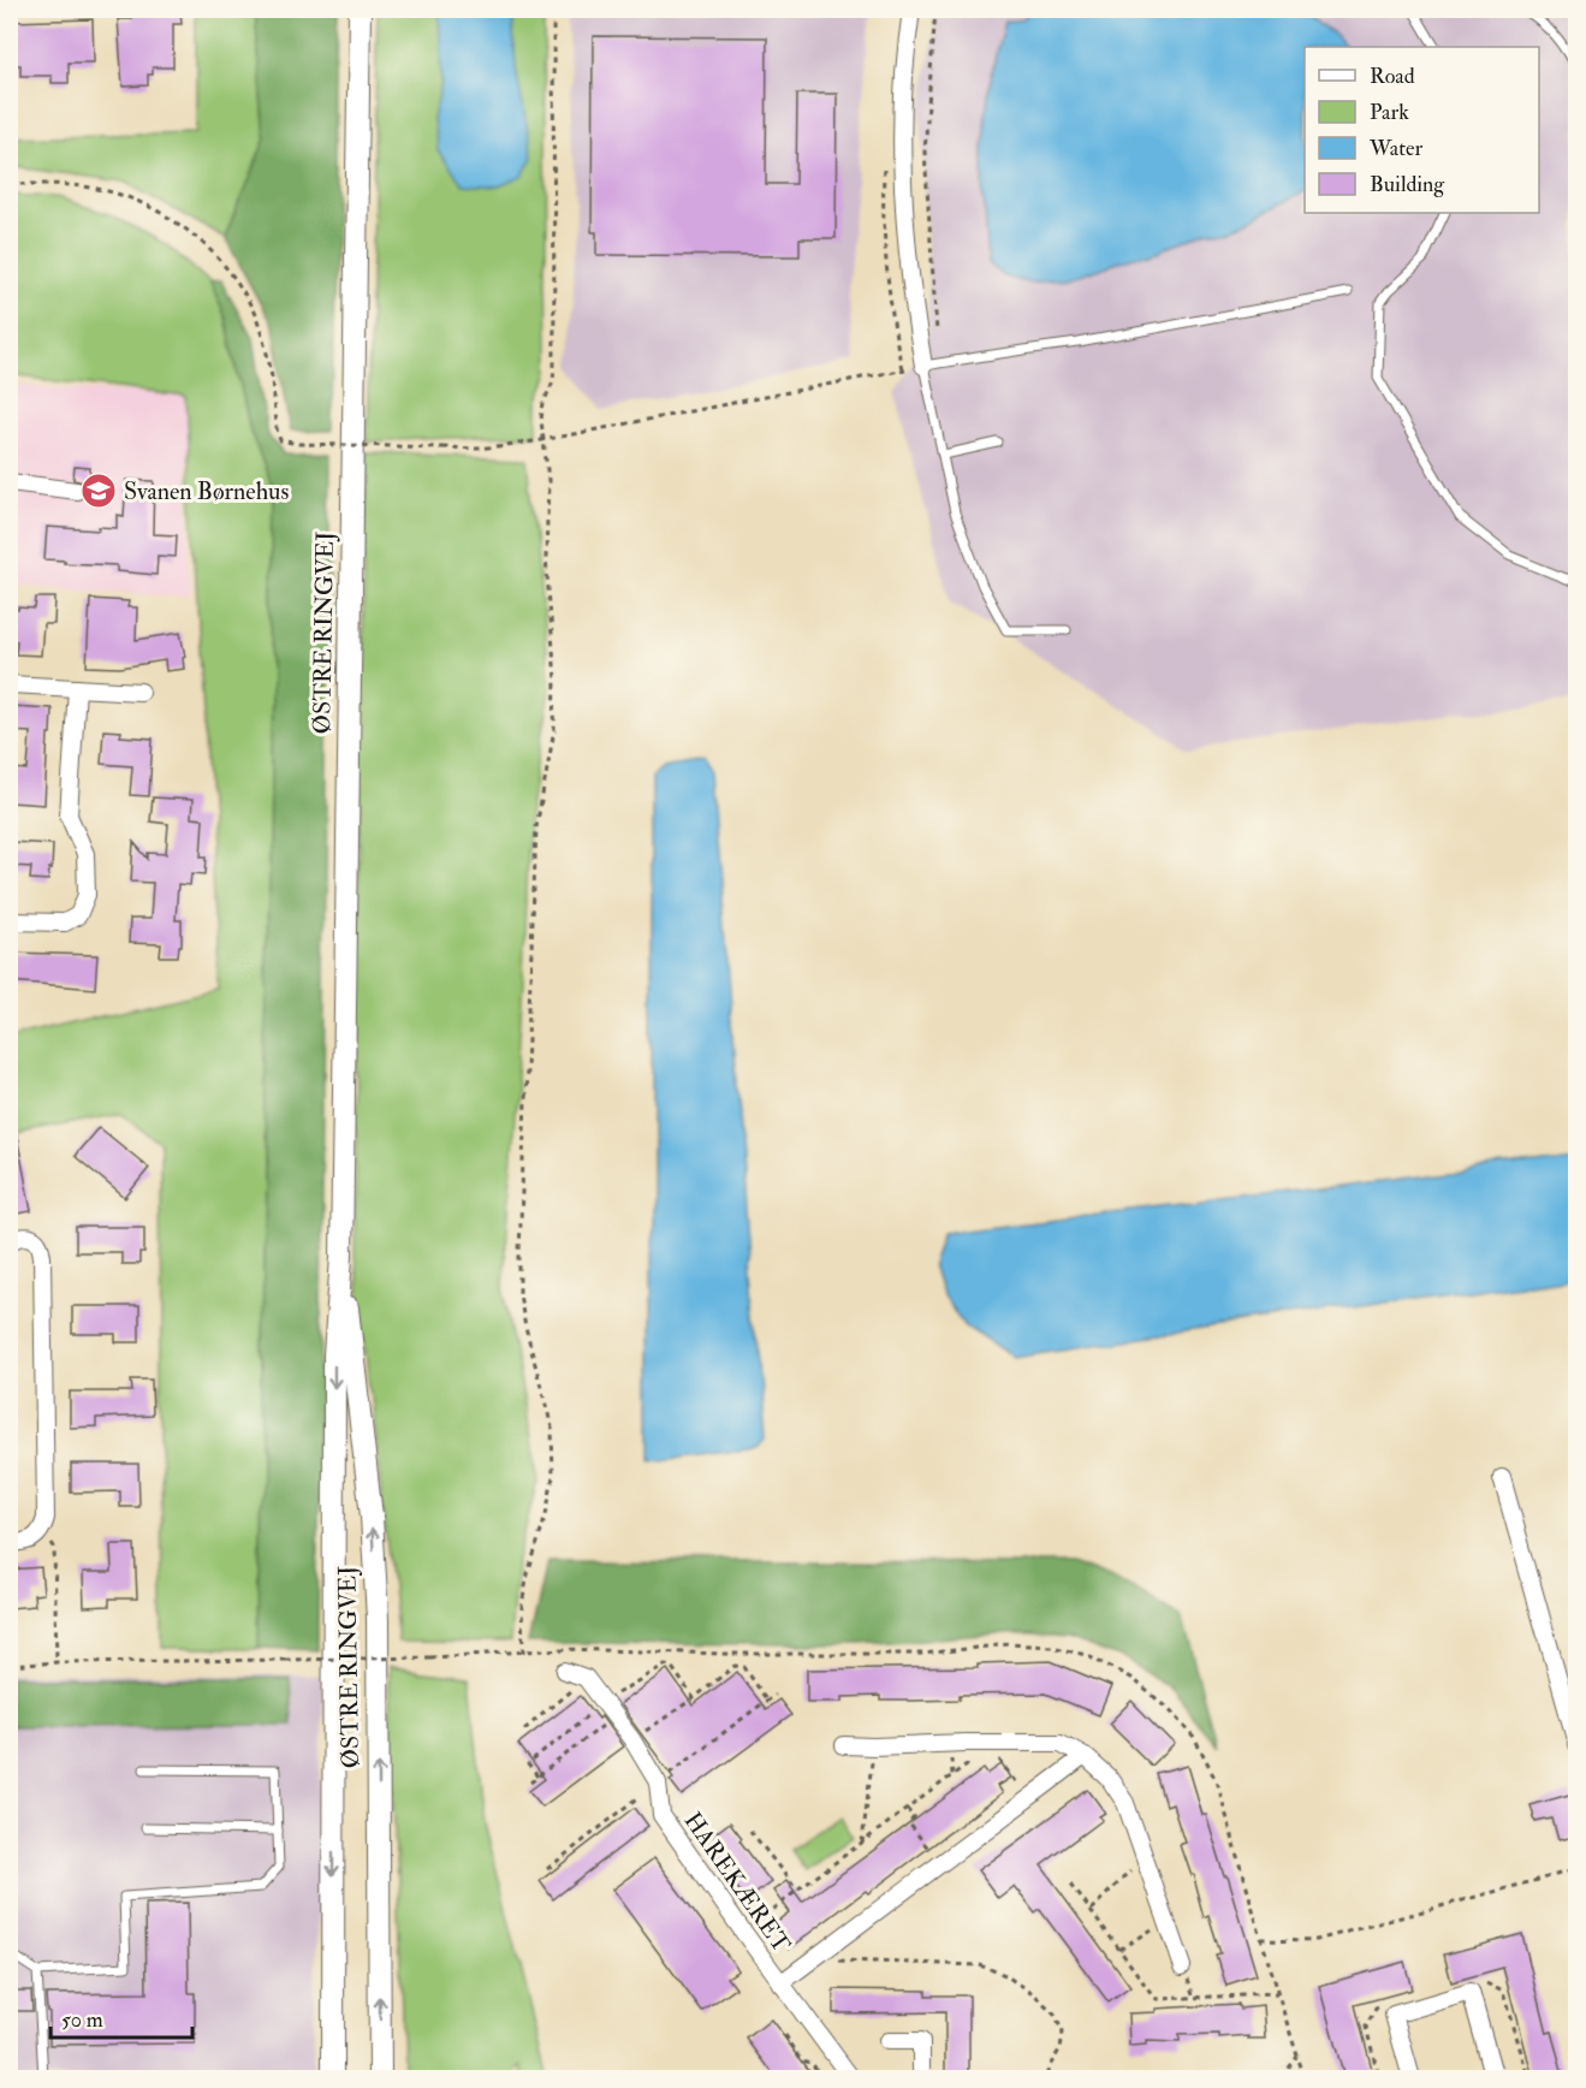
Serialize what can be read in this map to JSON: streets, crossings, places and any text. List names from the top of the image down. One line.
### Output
{"streets":{"main road":["ØSTRE RINGVEJ"],"street":["HAREKÆRET"]},"places":{"school or university":["Svanen Børnehus"]},"legend":["Road","Park","Water","Building"],"scale_bar":"50 m"}
